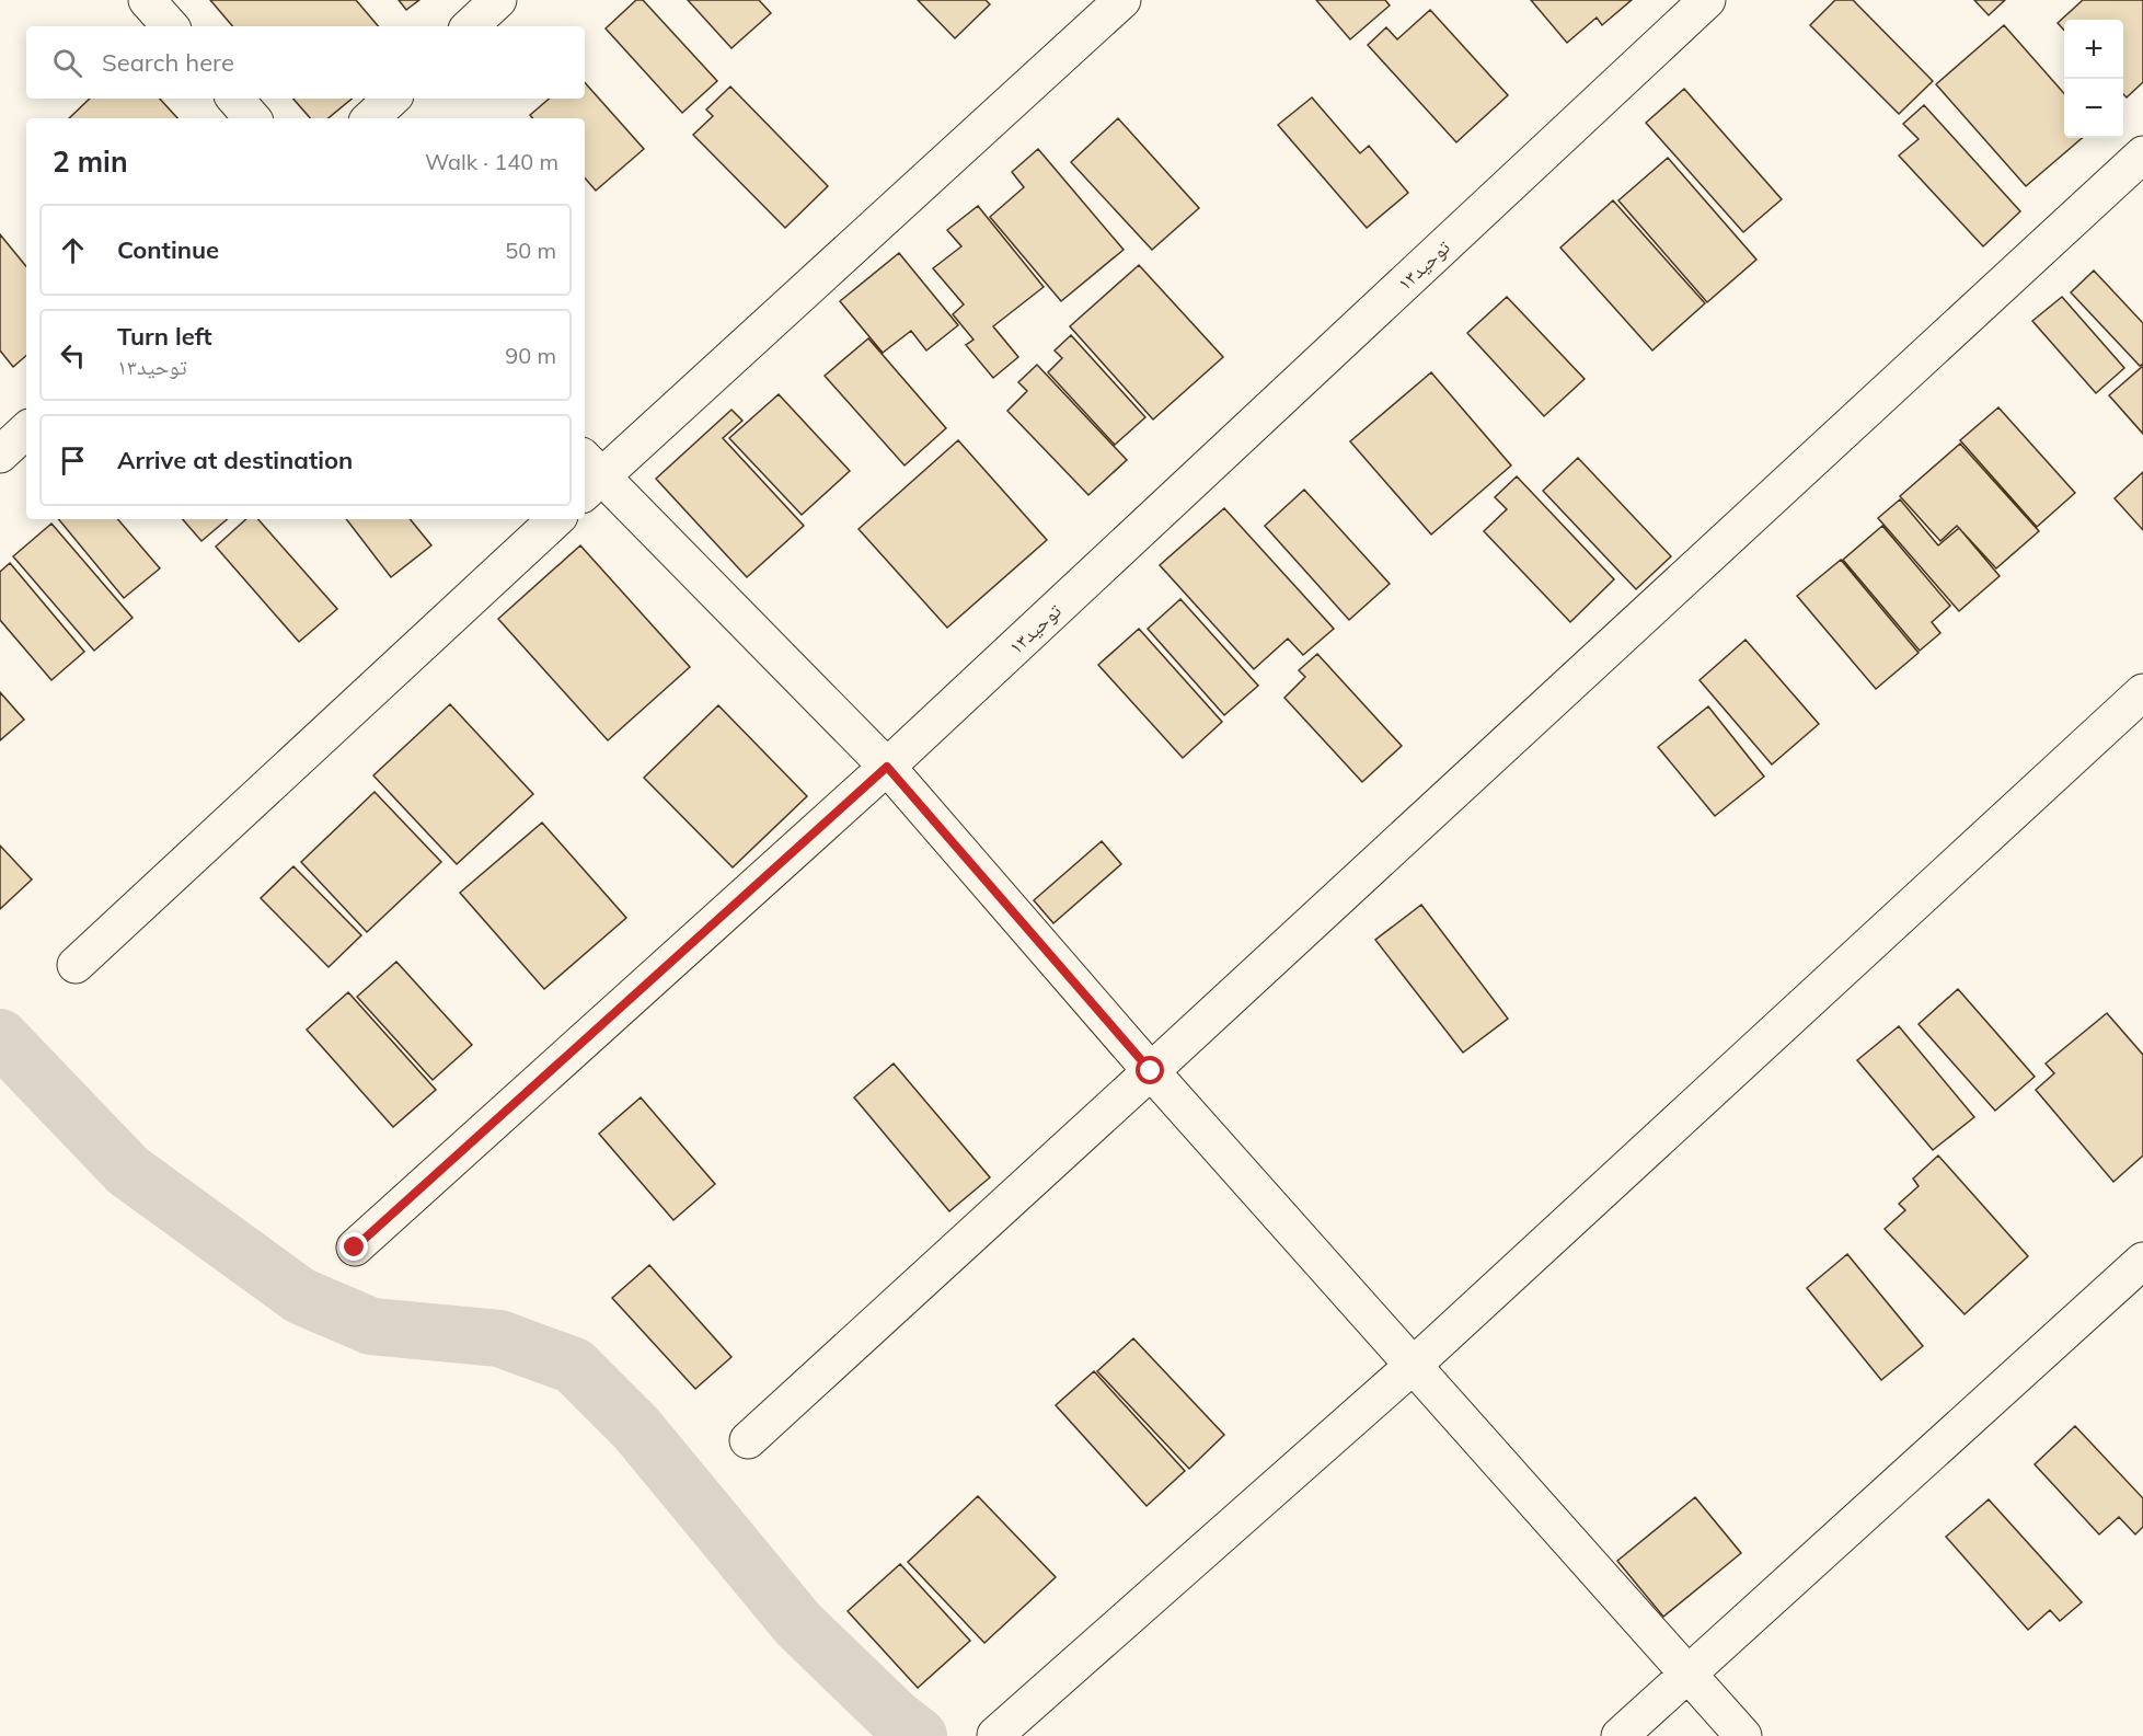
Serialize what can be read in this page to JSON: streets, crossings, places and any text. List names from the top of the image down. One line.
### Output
{"streets":{"street":["توحید۱۳"]},"page":{"map_buttons":["+","−"],"search":"Search here","heading":["2 min","Walk · 140 m"],"list":[["Continue","50 m"],["Turn left","توحید۱۳","90 m"],"Arrive at destination"]}}
